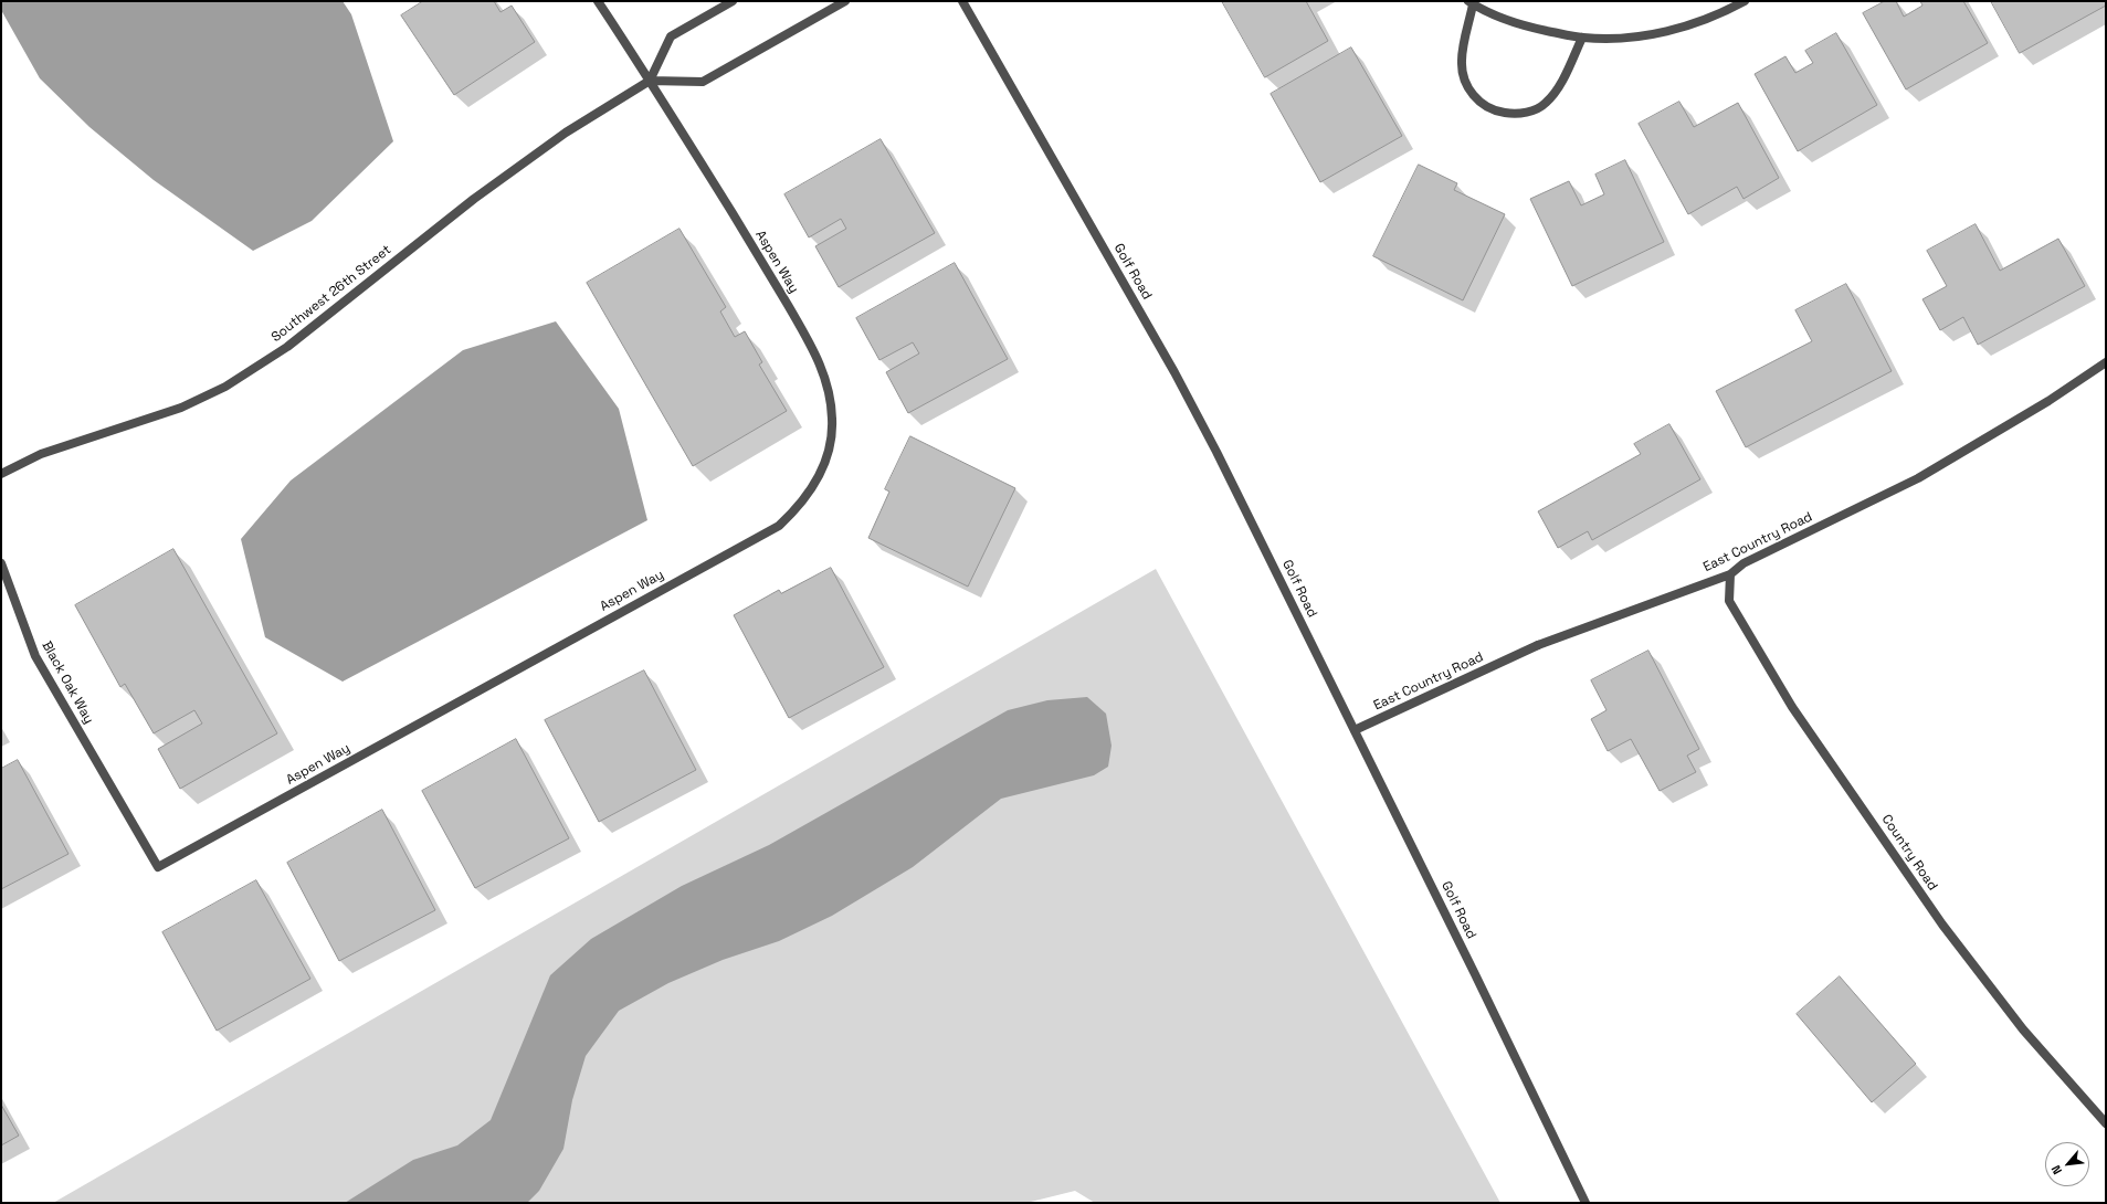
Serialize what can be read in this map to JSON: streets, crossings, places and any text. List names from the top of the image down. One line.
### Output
{"streets":{"street":["Aspen Way","Golf Road","Southwest 26th Street","East Country Road","Black Oak Way","Country Road"]},"crossings":[["Aspen Way","Southwest 26th Street"],["Aspen Way","Black Oak Way"],["Golf Road","East Country Road"],["East Country Road","Country Road"]],"north":"bottom left"}
